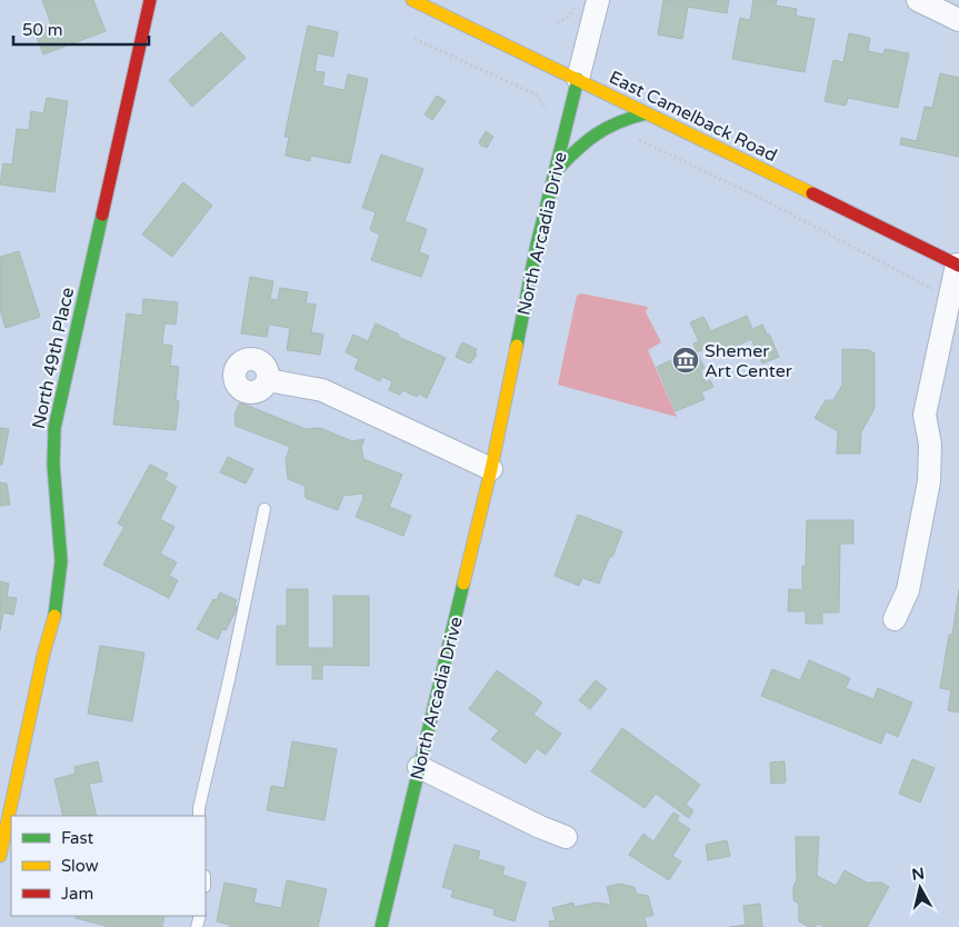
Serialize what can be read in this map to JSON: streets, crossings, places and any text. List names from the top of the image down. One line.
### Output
{"streets":{"street":["East Camelback Road","North Arcadia Drive","North 49th Place"]},"crossings":[["East Camelback Road","North Arcadia Drive"]],"places":{"museum":["Shemer Art Center"]},"legend":["Fast","Slow","Jam"],"scale_bar":"50 m","north":"top"}
